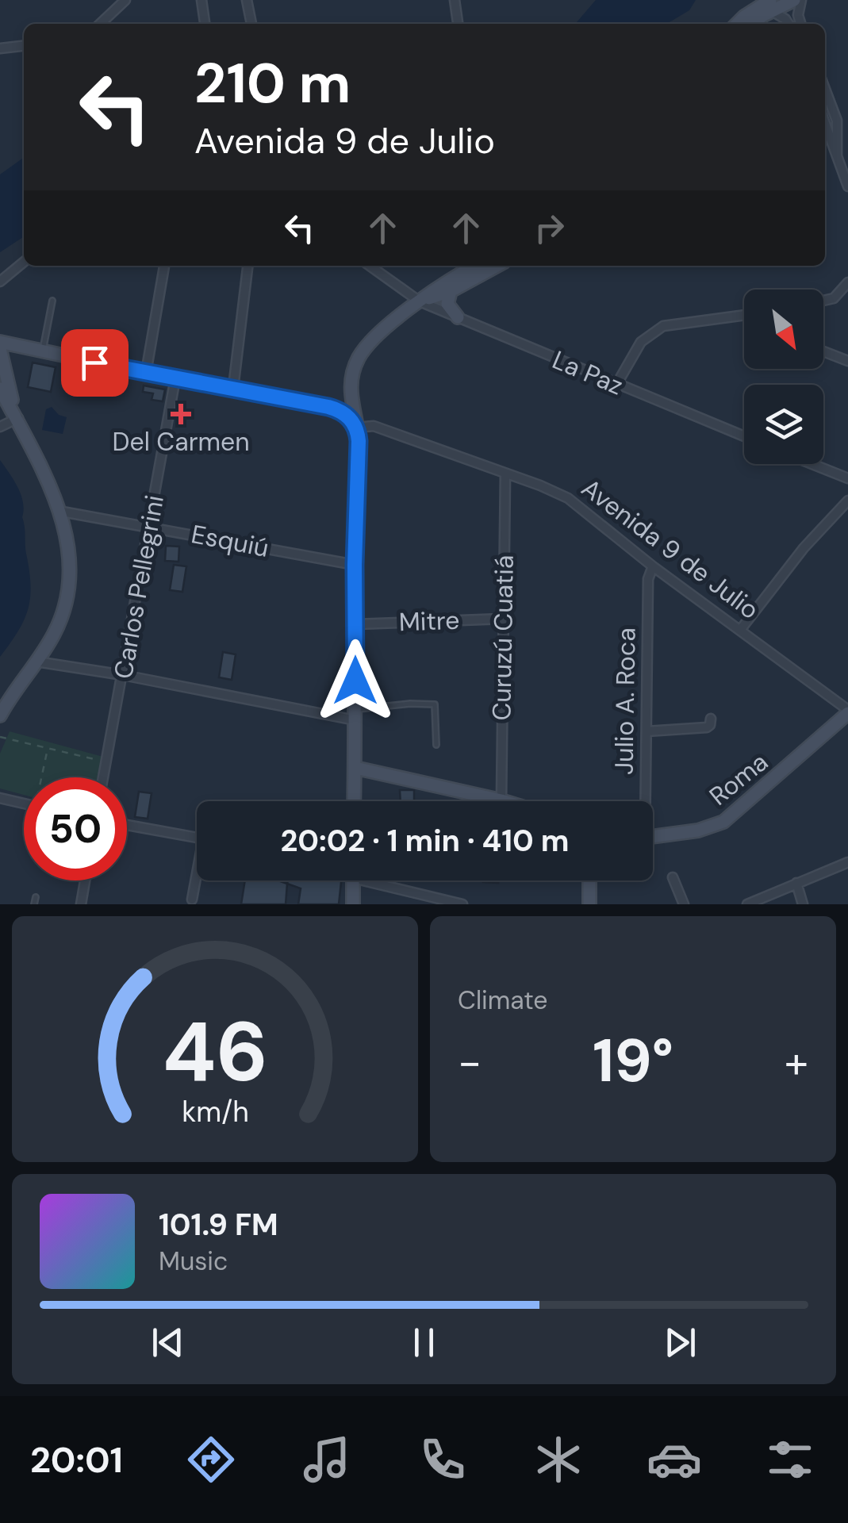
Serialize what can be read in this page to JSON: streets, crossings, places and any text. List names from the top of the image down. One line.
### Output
{"streets":{"main road":["Roma"],"street":["La Paz","Esquiú","Avenida 9 de Julio","Carlos Pellegrini","Mitre","Curuzú Cuatiá","Julio A. Roca"]},"crossings":[["Esquiú","Carlos Pellegrini"],["Avenida 9 de Julio","Curuzú Cuatiá"],["Avenida 9 de Julio","Julio A. Roca"],["Avenida 9 de Julio","Roma"],["Mitre","Curuzú Cuatiá"]],"places":{"health":["Del Carmen"]},"north":"bottom right","page":{"turn":["210 m","Avenida 9 de Julio"],"limit":"50","trip":"20:02 · 1 min · 410 m","tile":"Climate","heat":["−","19°","+"],"song":["101.9 FM","Music"],"tabs":"20:01","gauge":["46","km/h"]}}
